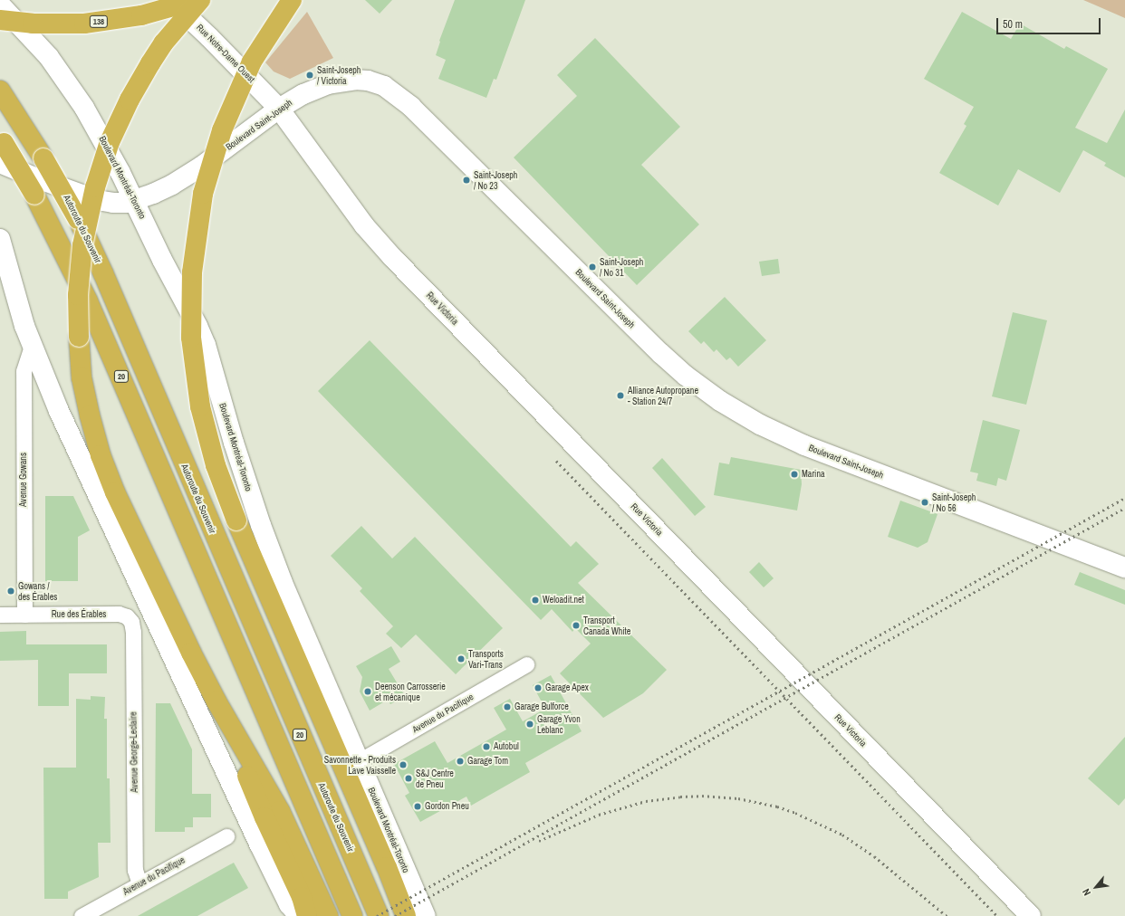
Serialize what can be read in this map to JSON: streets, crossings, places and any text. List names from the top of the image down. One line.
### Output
{"streets":{"highway":["138","Autoroute du Souvenir","20"],"main road":["Rue Notre-Dame Ouest","Boulevard Saint-Joseph","Boulevard Montréal-Toronto","Rue Victoria"],"street":["Avenue Gowans","Rue des Érables","Avenue du Pacifique","Avenue George-Leclaire"]},"crossings":[["Rue Notre-Dame Ouest","Boulevard Saint-Joseph"],["Rue Notre-Dame Ouest","Rue Victoria"],["Boulevard Saint-Joseph","Boulevard Montréal-Toronto"],["Boulevard Saint-Joseph","Rue Victoria"],["Boulevard Montréal-Toronto","Avenue du Pacifique"],["Avenue Gowans","Rue des Érables"],["Rue des Érables","Avenue George-Leclaire"],["Avenue du Pacifique","Avenue George-Leclaire"]],"places":["Saint-Joseph / Victoria","Saint-Joseph / No 23","Saint-Joseph / No 31","Alliance Autopropane - Station 24/7","Marina","Saint-Joseph / No 56","Gowans / des Érables","Weloadit.net","Transport Canada White","Transports Vari-Trans","Garage Apex","Deenson Carrosserie et mécanique","Garage Bulforce","Garage Yvon Leblanc","Autobul","Garage Tom","Savonnette - Produits Lave Vaisselle","S&J Centre de Pneu","Gordon Pneu"],"scale_bar":"50 m","north":"bottom left"}
